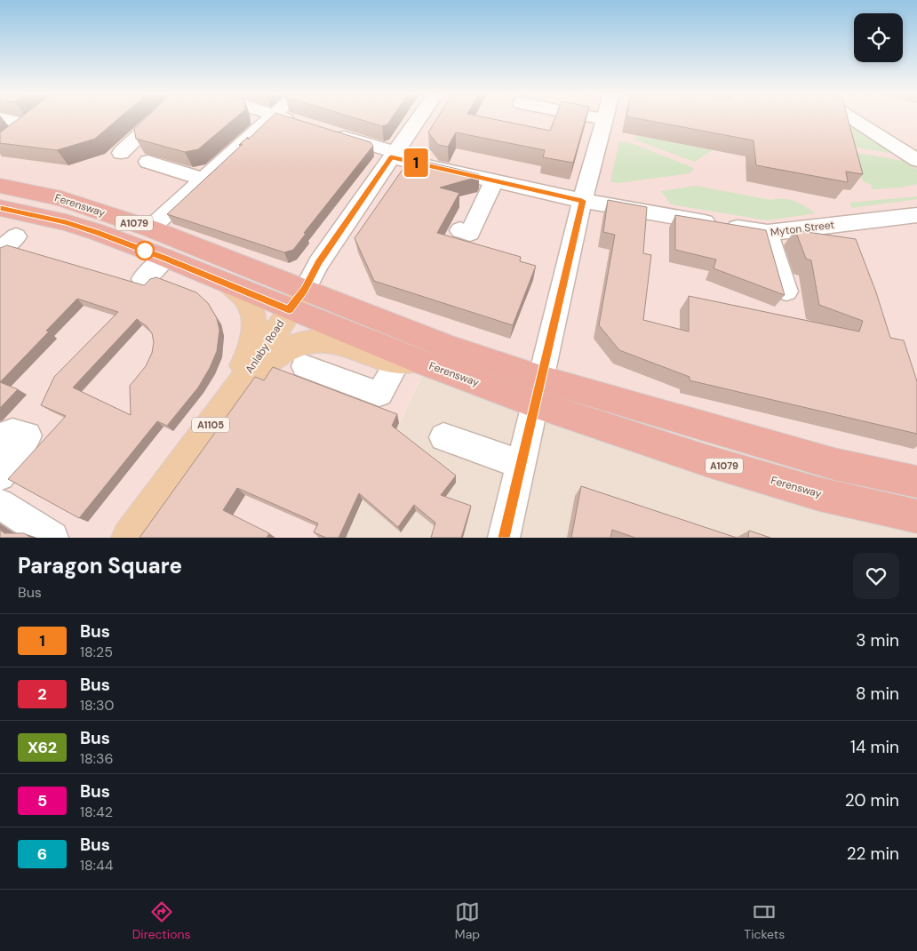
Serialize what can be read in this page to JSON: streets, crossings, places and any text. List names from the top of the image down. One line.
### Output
{"streets":{"highway":["Ferensway","A1079"],"main road":["Anlaby Road","A1105"],"street":["Myton Street"]},"crossings":[["Ferensway","Anlaby Road"],["Myton Street","Anlaby Road"]],"lines":["bus line 1"],"page":{"on_map":"1","heading":["Paragon Square","Bus"],"list":[{"mark":"1","name":"Bus","note":"18:25","value":"3 min"},{"mark":"2","name":"Bus","note":"18:30","value":"8 min"},{"mark":"X62","name":"Bus","note":"18:36","value":"14 min"},{"mark":"5","name":"Bus","note":"18:42","value":"20 min"},{"mark":"6","name":"Bus","note":"18:44","value":"22 min"}],"tabs":["Directions","Map","Tickets"]}}
